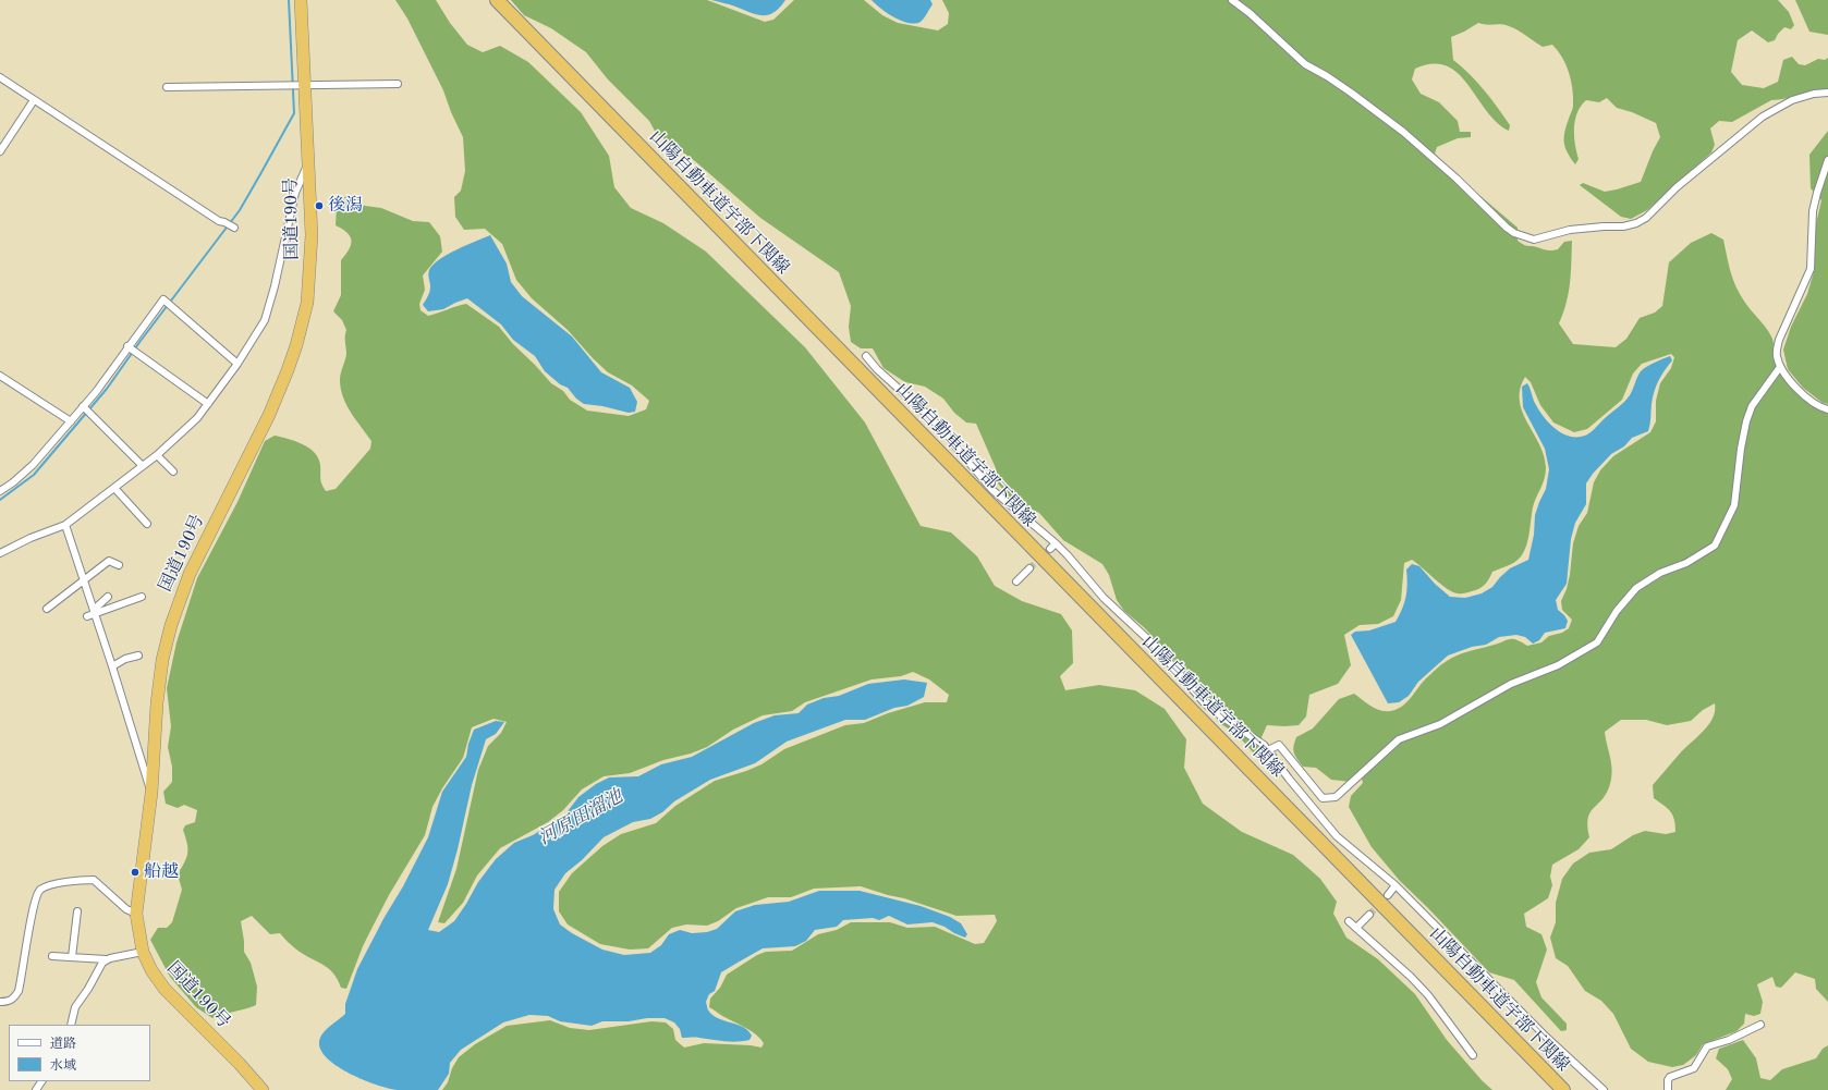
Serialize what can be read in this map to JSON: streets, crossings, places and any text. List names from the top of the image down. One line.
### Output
{"streets":{"highway":["山陽自動車道宇部下関線","国道190号"]},"water":["河原田溜池"],"places":["後潟","船越"],"legend":["道路","水域"]}
